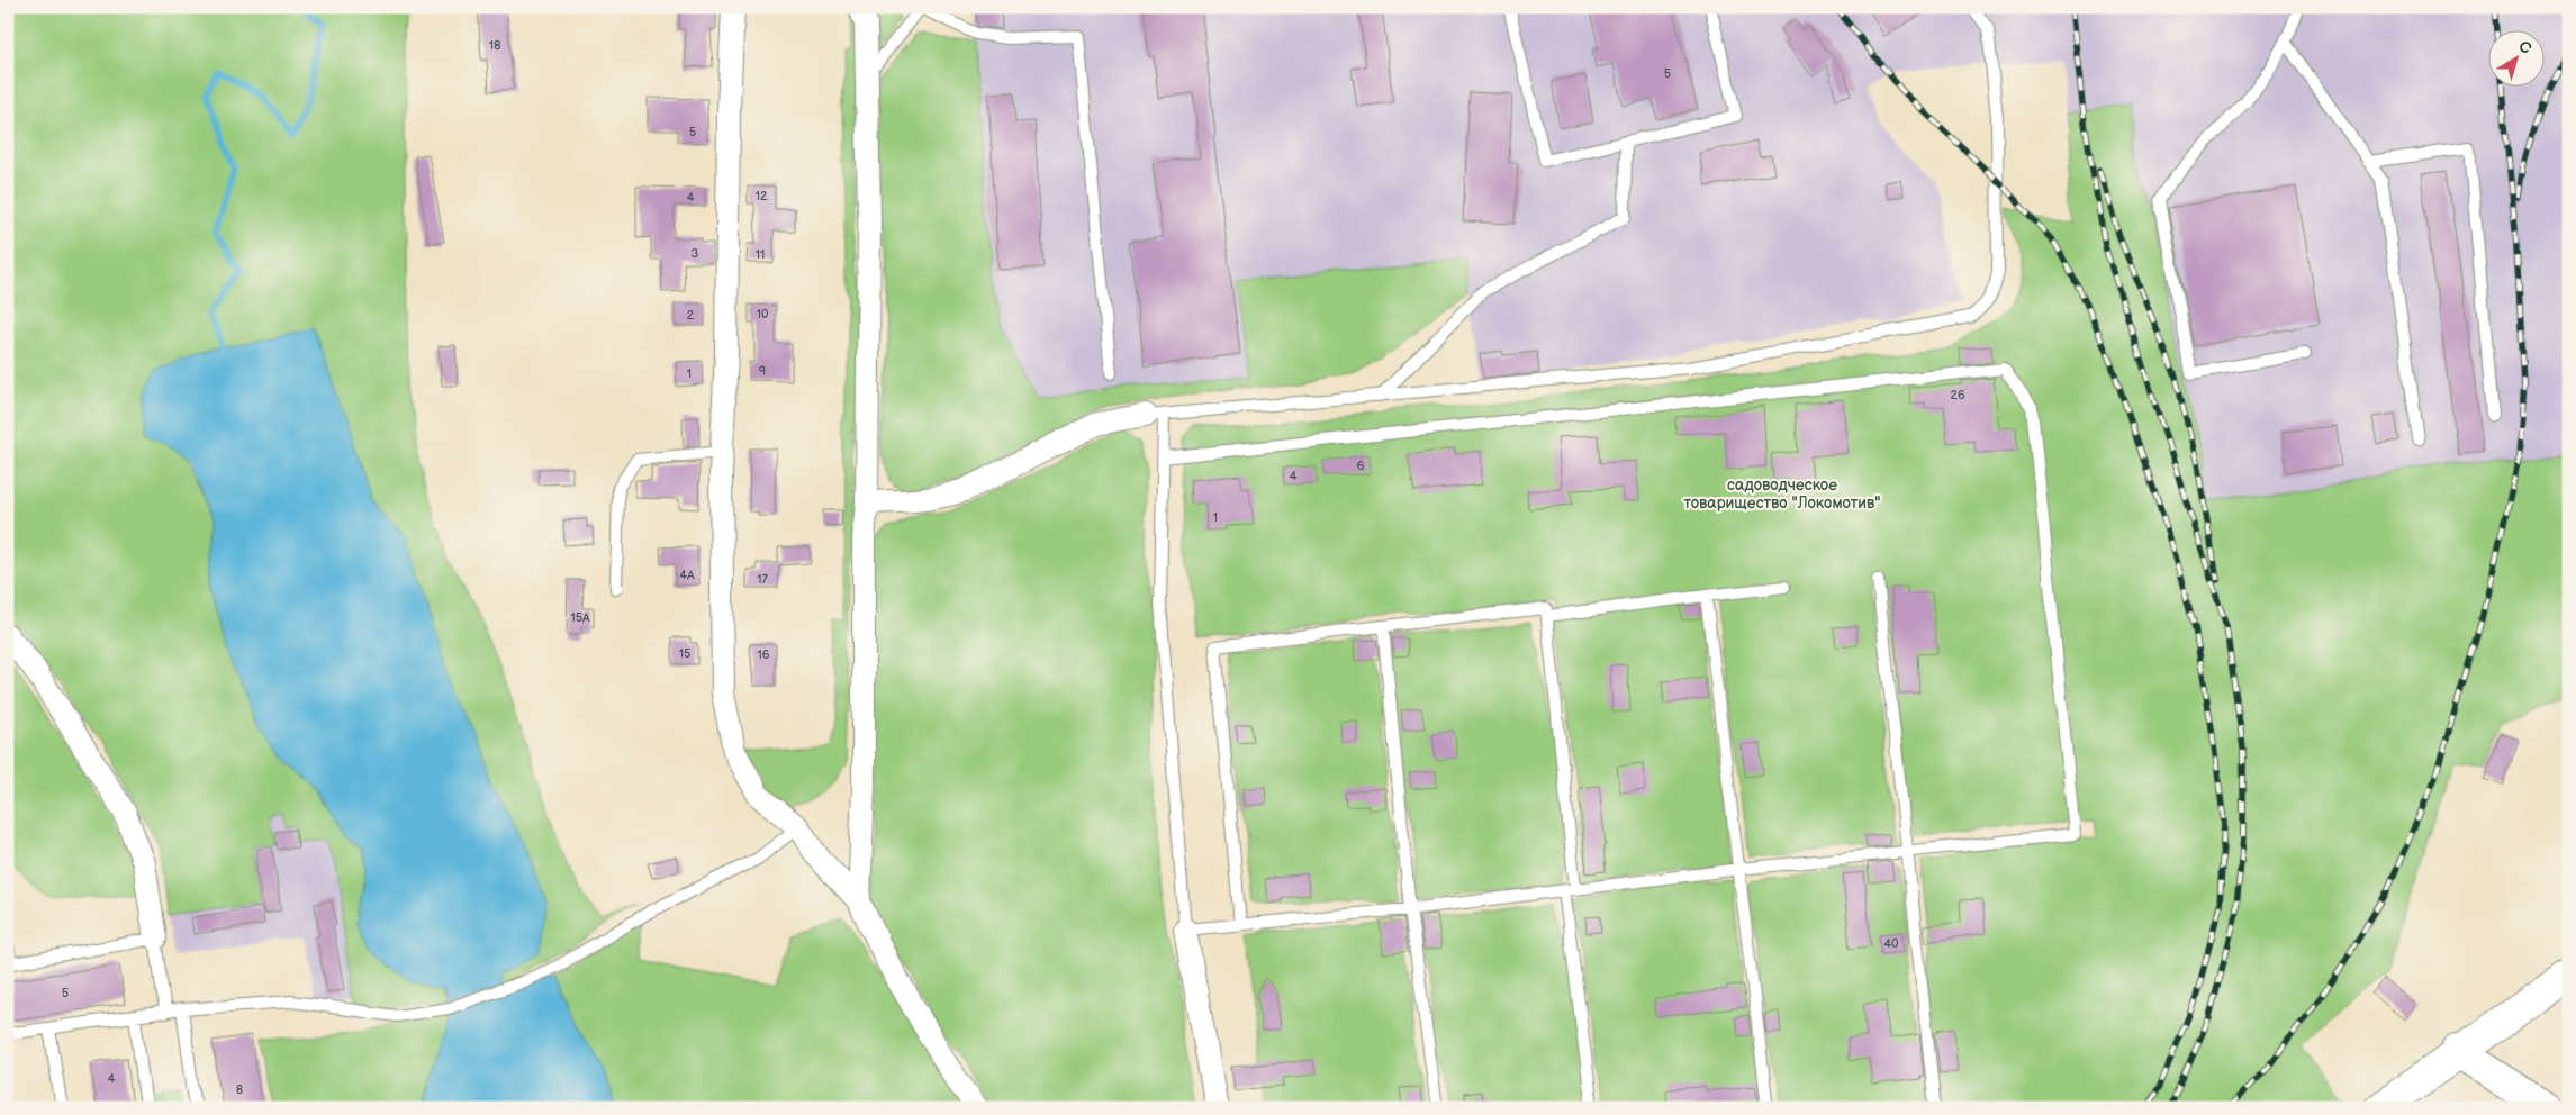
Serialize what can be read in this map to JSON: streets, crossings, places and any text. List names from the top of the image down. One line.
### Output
{"parks":["садоводческое товарищество \"Локомотив\""],"house_numbers":["18","5","5","12","4","3","11","10","2","9","1","26","6","4","1","4А","17","15А","15","16","40","5","4","8"],"north":"top right"}
